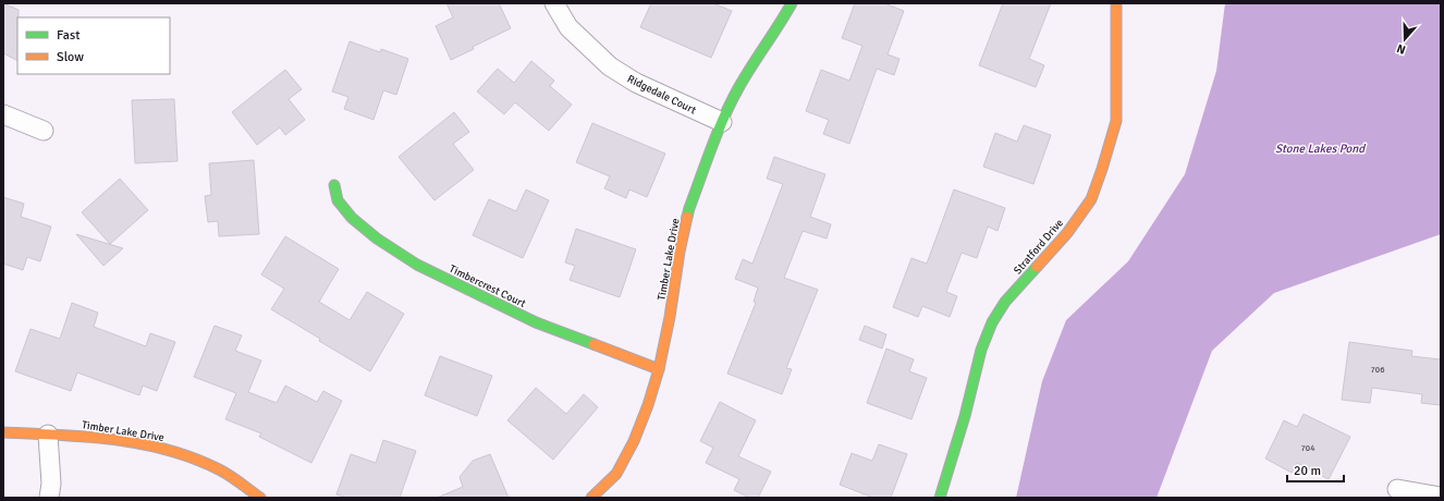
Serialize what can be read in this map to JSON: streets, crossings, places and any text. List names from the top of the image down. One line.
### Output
{"streets":{"street":["Ridgedale Court","Stratford Drive","Timber Lake Drive","Timbercrest Court"]},"crossings":[["Ridgedale Court","Timber Lake Drive"],["Timber Lake Drive","Timbercrest Court"]],"water":["Stone Lakes Pond"],"house_numbers":["706","704"],"legend":["Fast","Slow"],"scale_bar":"20 m","north":"bottom"}
